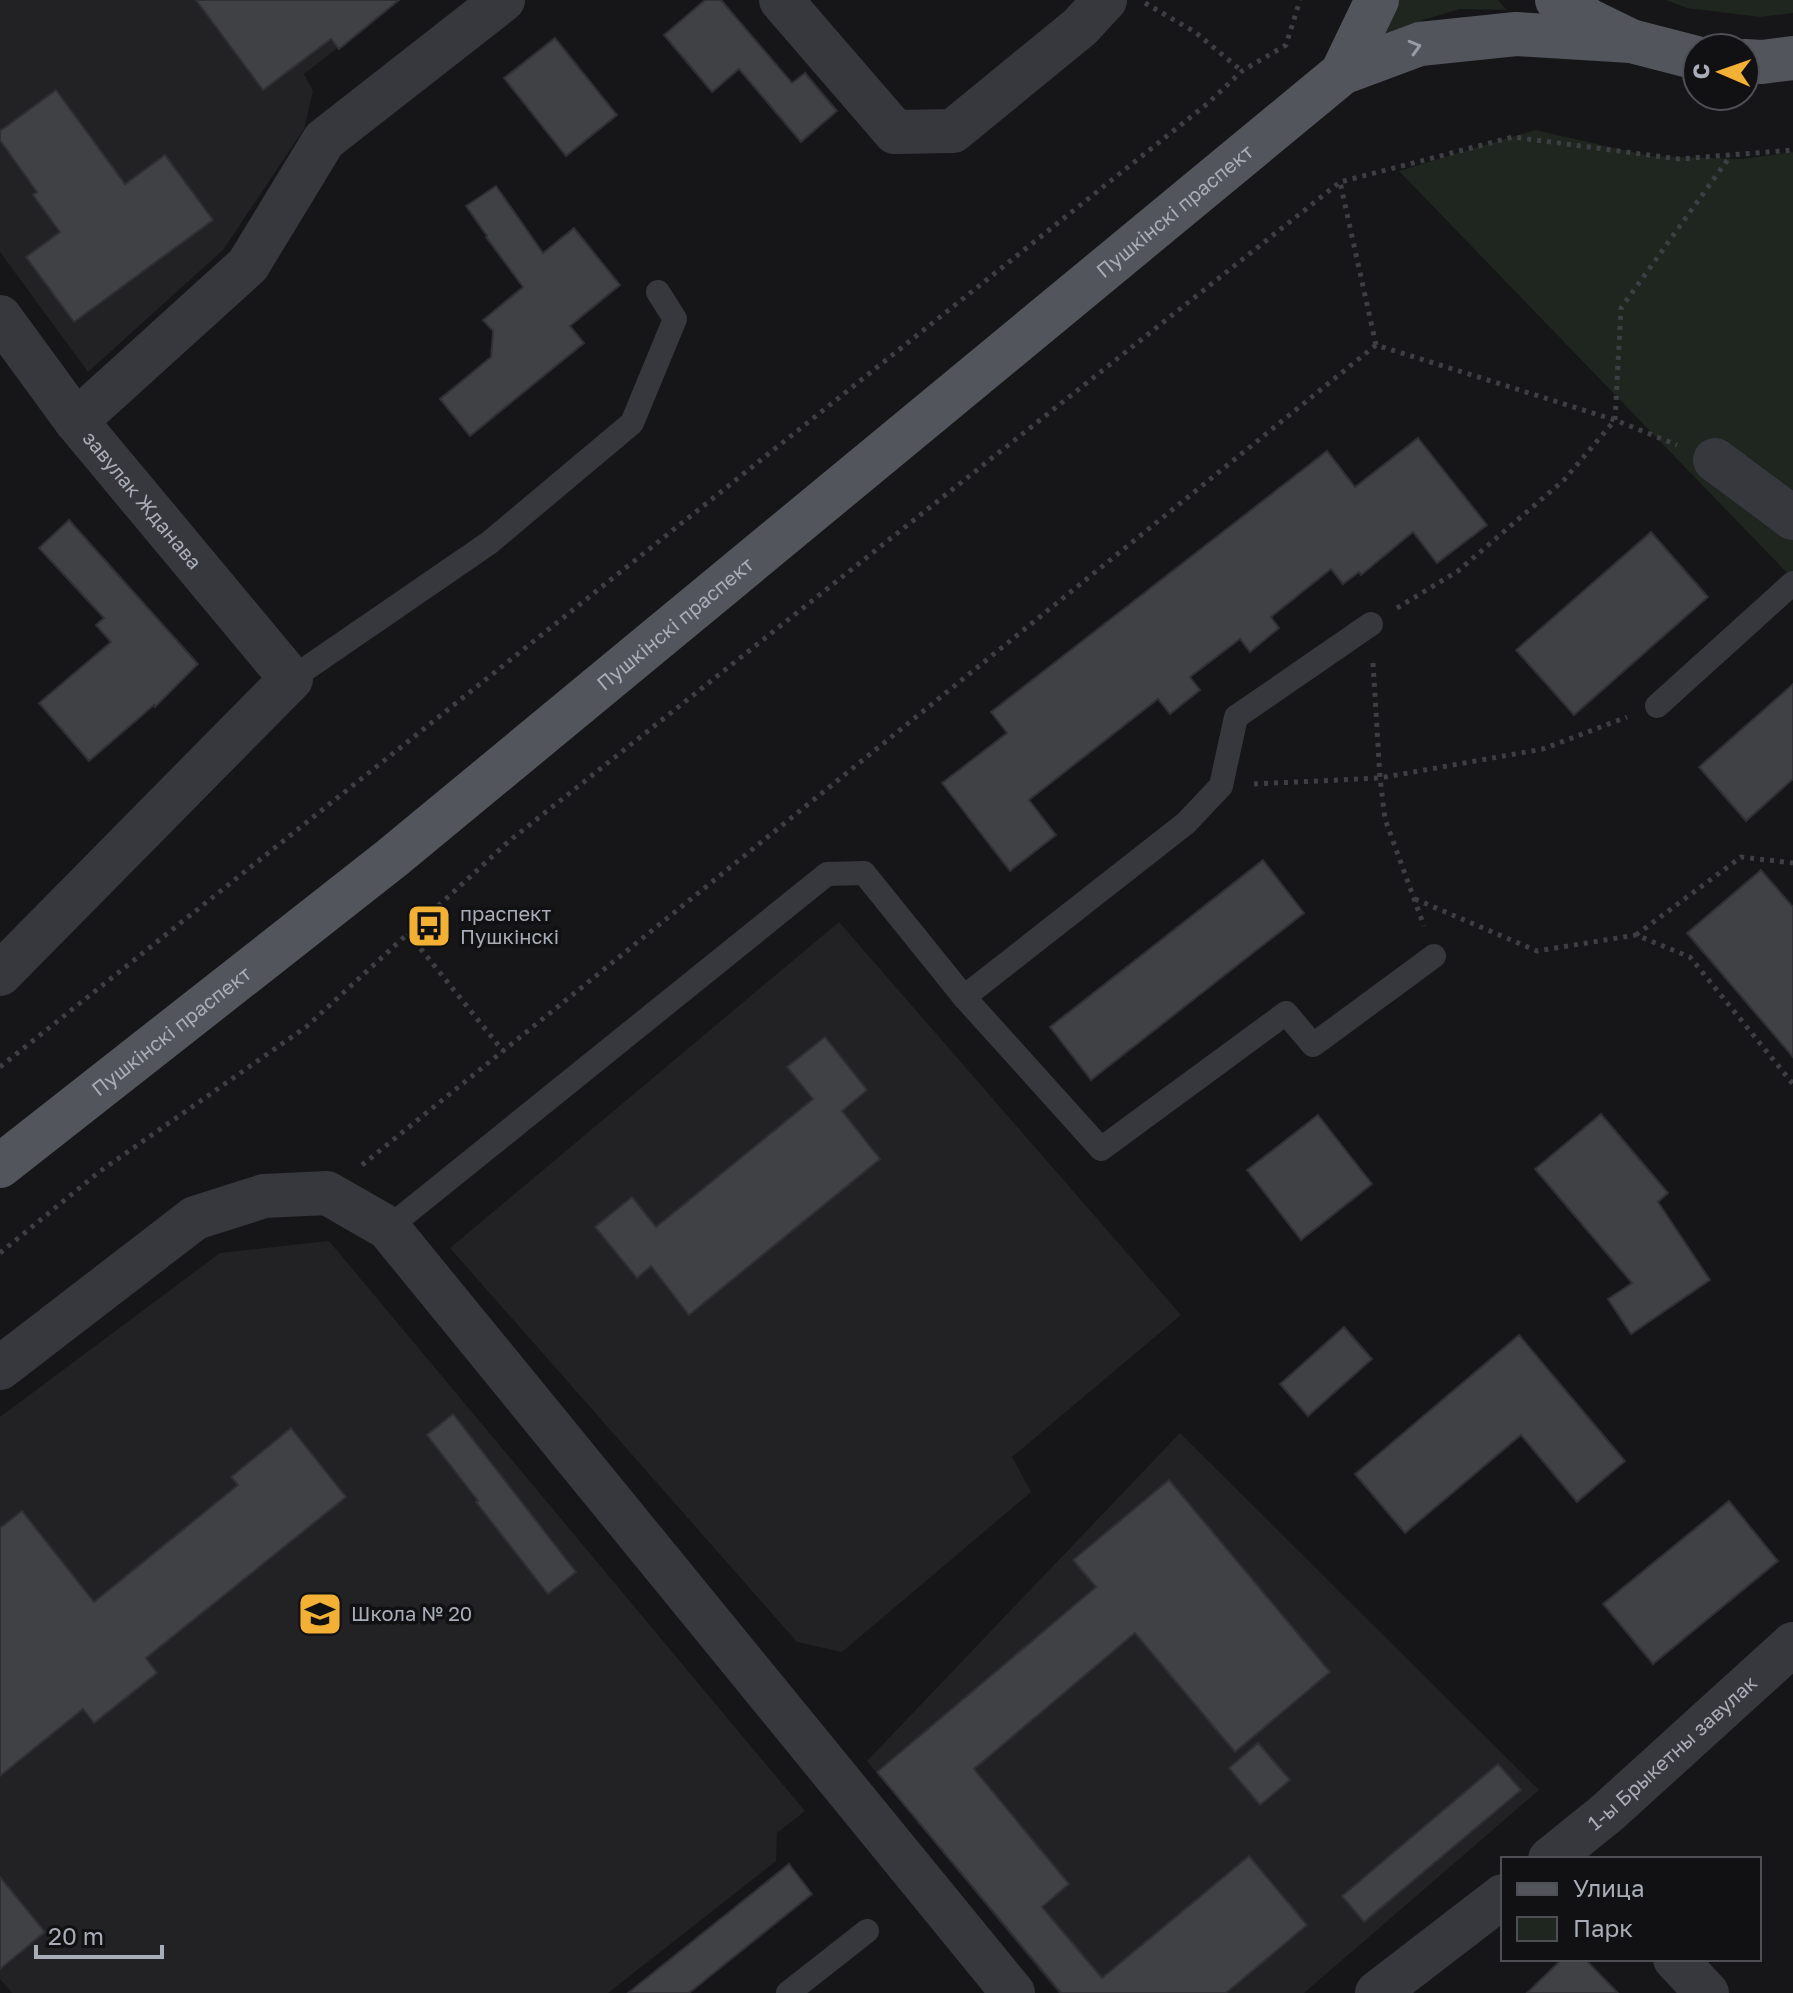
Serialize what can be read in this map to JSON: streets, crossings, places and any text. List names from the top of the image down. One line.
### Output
{"streets":{"main road":["Пушкінскі праспект"],"street":["завулак Жданава","1-ы Брыкетны завулак"]},"places":{"bus stop":["праспект Пушкінскі"],"school or university":["Школа № 20"]},"legend":["Улица","Парк"],"scale_bar":"20 m","north":"left"}
